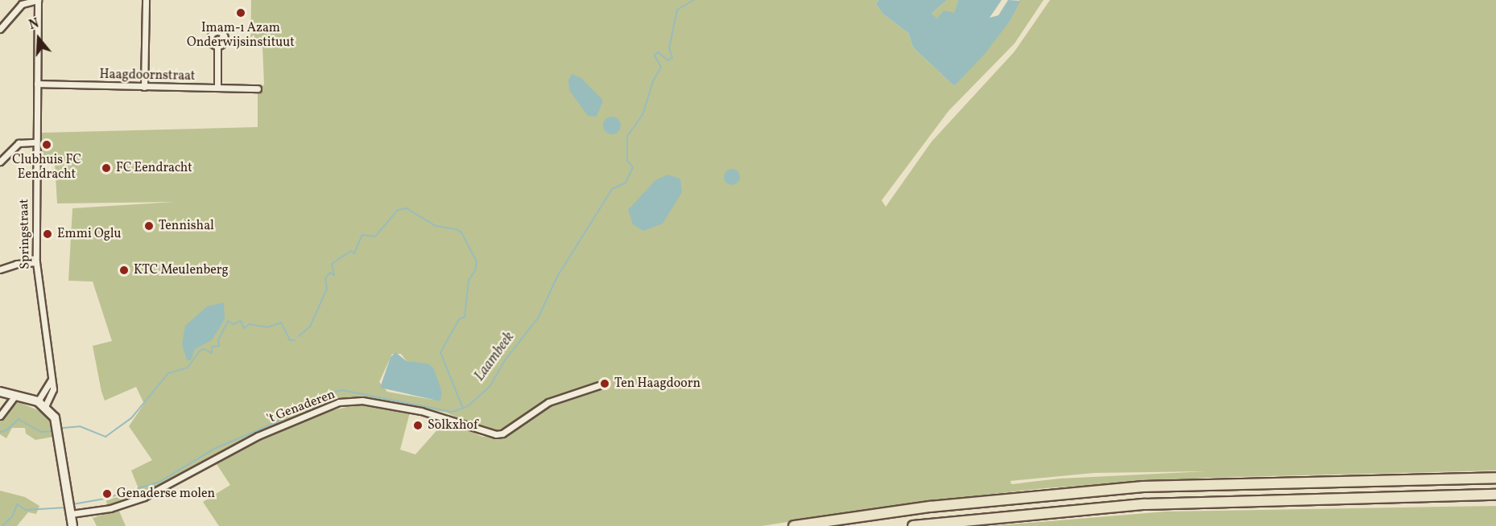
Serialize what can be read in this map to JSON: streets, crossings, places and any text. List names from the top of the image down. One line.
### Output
{"streets":{"street":["Haagdoornstraat","Springstraat","'t Genaderen"]},"crossings":[["Haagdoornstraat","Springstraat"]],"water":["Laambeek"],"places":["Imam-ı Azam Onderwijsinstituut","Clubhuis FC Eendracht","FC Eendracht","Tennishal","Emmi Oglu","KTC Meulenberg","Ten Haagdoorn","Solkxhof","Genaderse molen"],"north":"top"}
